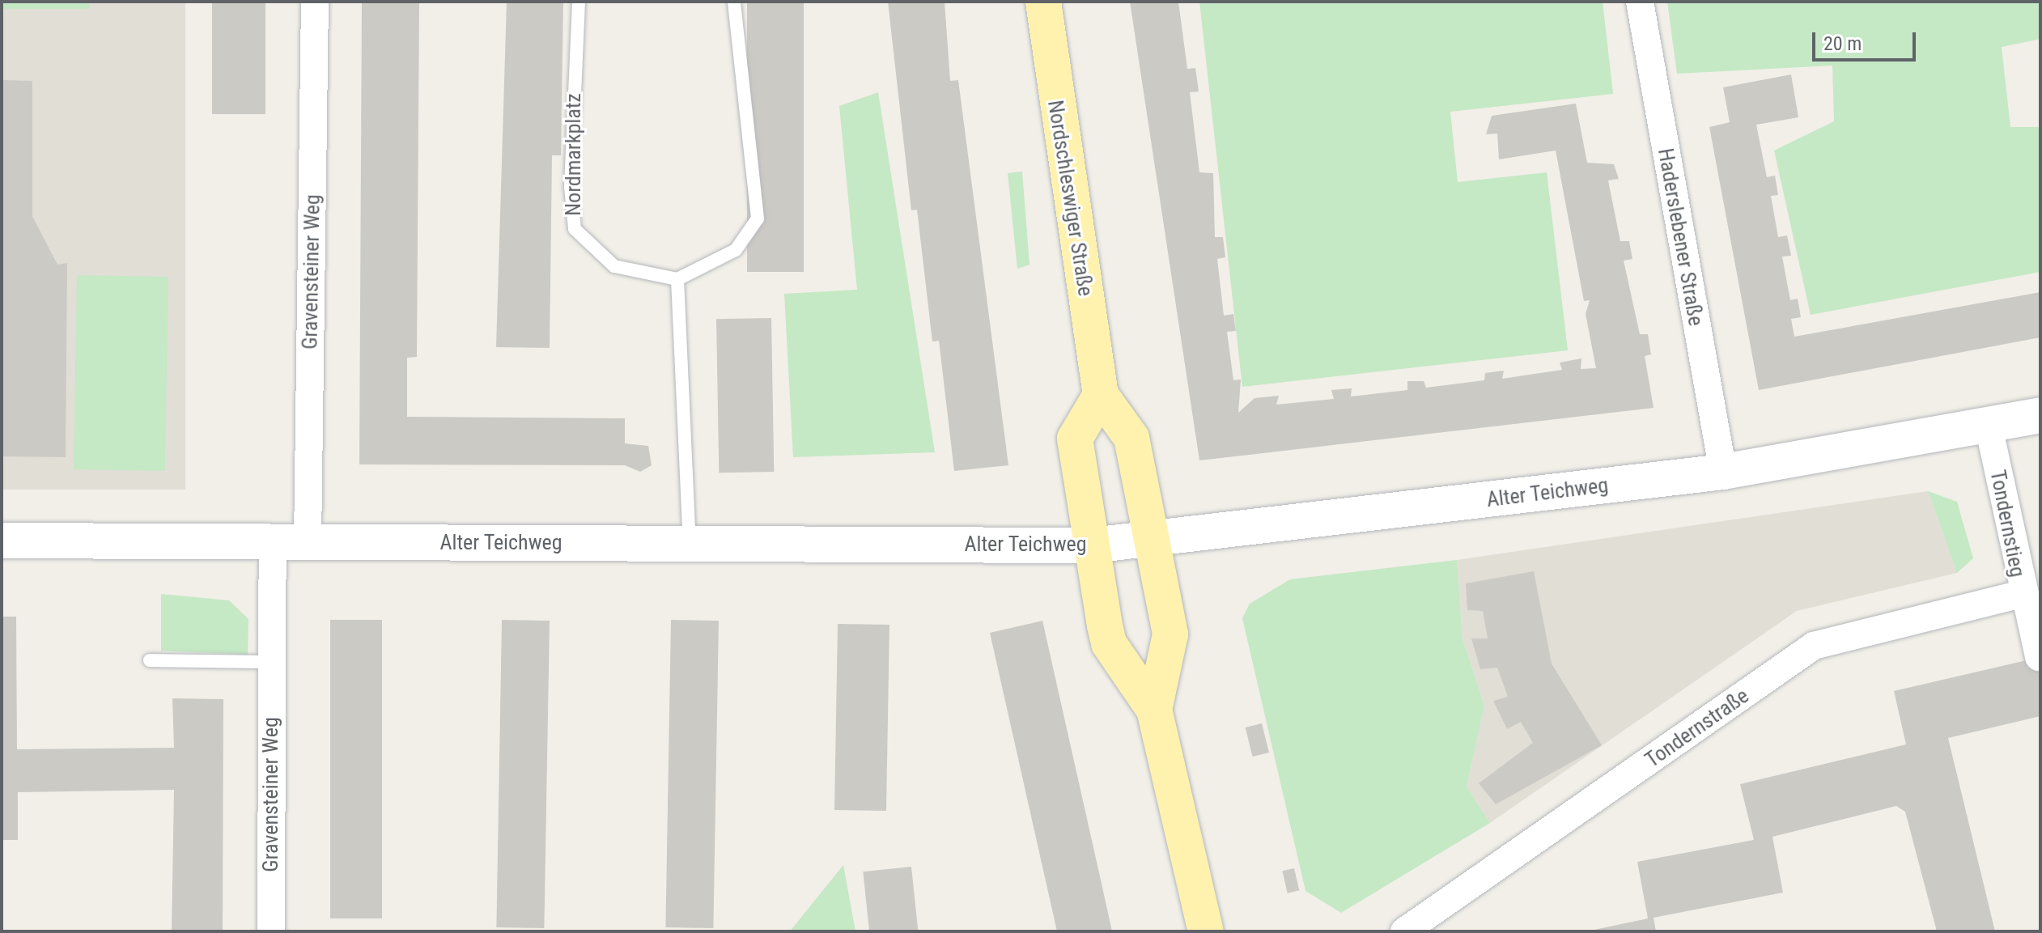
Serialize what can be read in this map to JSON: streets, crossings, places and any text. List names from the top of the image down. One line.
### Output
{"streets":{"main road":["Nordschleswiger Straße"],"street":["Haderslebener Straße","Gravensteiner Weg","Alter Teichweg","Tondernstieg","Tondernstraße"],"lane":["Nordmarkplatz"]},"crossings":[["Nordschleswiger Straße","Alter Teichweg"],["Haderslebener Straße","Alter Teichweg"],["Gravensteiner Weg","Alter Teichweg"],["Alter Teichweg","Tondernstieg"],["Tondernstieg","Tondernstraße"]],"scale_bar":"20 m"}
